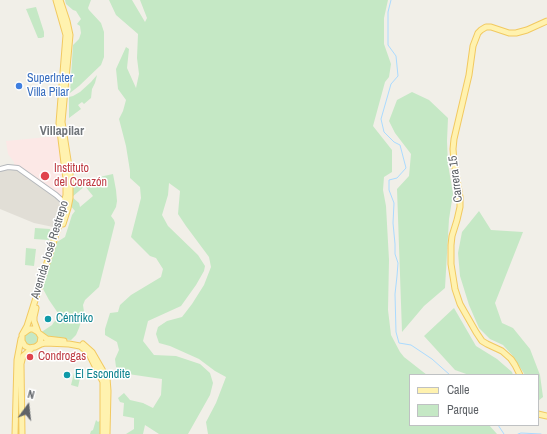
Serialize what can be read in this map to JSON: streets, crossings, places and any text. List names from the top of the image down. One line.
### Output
{"streets":{"main road":["Carrera 15","Avenida José Restrepo"]},"districts":["Villapilar"],"places":["SuperInter Villa Pilar","Instituto del Corazón","Céntriko","Condrogas","El Escondite"],"legend":["Calle","Parque"],"north":"top"}
